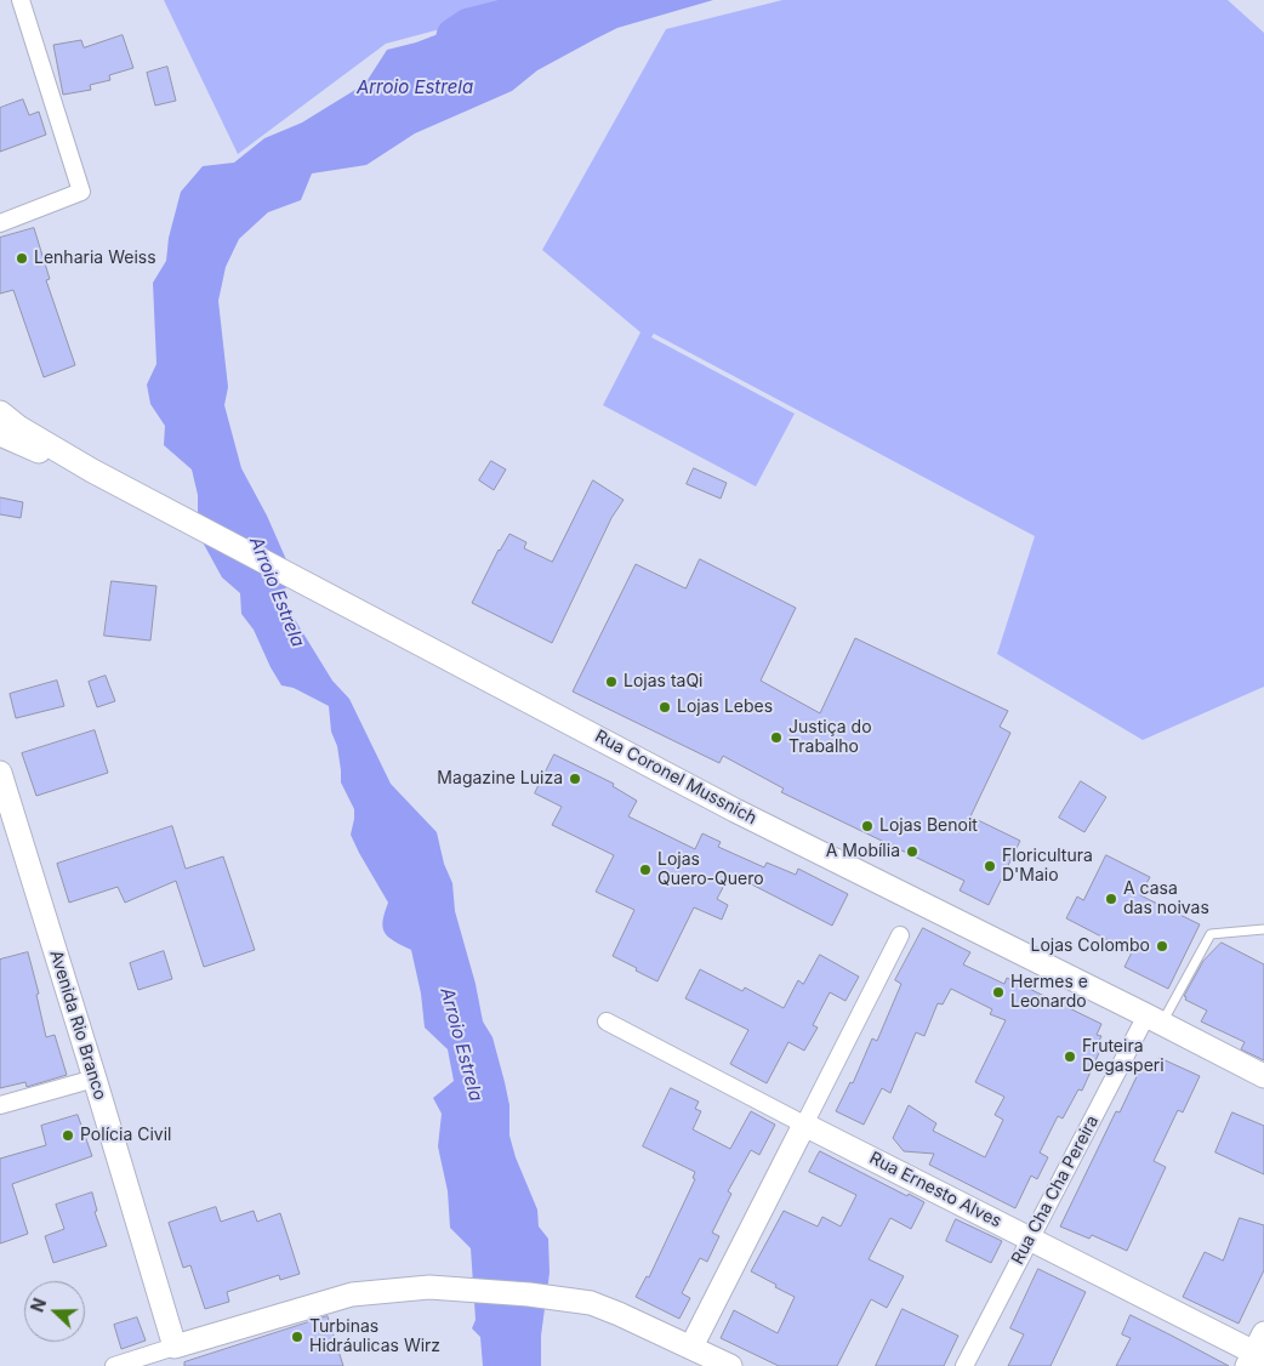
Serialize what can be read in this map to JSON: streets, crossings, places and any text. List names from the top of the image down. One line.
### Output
{"streets":{"street":["Rua Coronel Mussnich","Avenida Rio Branco","Rua Ernesto Alves","Rua Cha Cha Pereira"]},"crossings":[["Rua Coronel Mussnich","Rua Cha Cha Pereira"],["Rua Ernesto Alves","Rua Cha Cha Pereira"]],"water":["Arroio Estrela"],"places":["Lenharia Weiss","Lojas taQi","Lojas Lebes","Justiça do Trabalho","Magazine Luiza","Lojas Benoit","A Mobília","Floricultura D'Maio","Lojas Quero-Quero","A casa das noivas","Lojas Colombo","Hermes e Leonardo","Fruteira Degasperi","Polícia Civil","Turbinas Hidráulicas Wirz"],"north":"left"}
